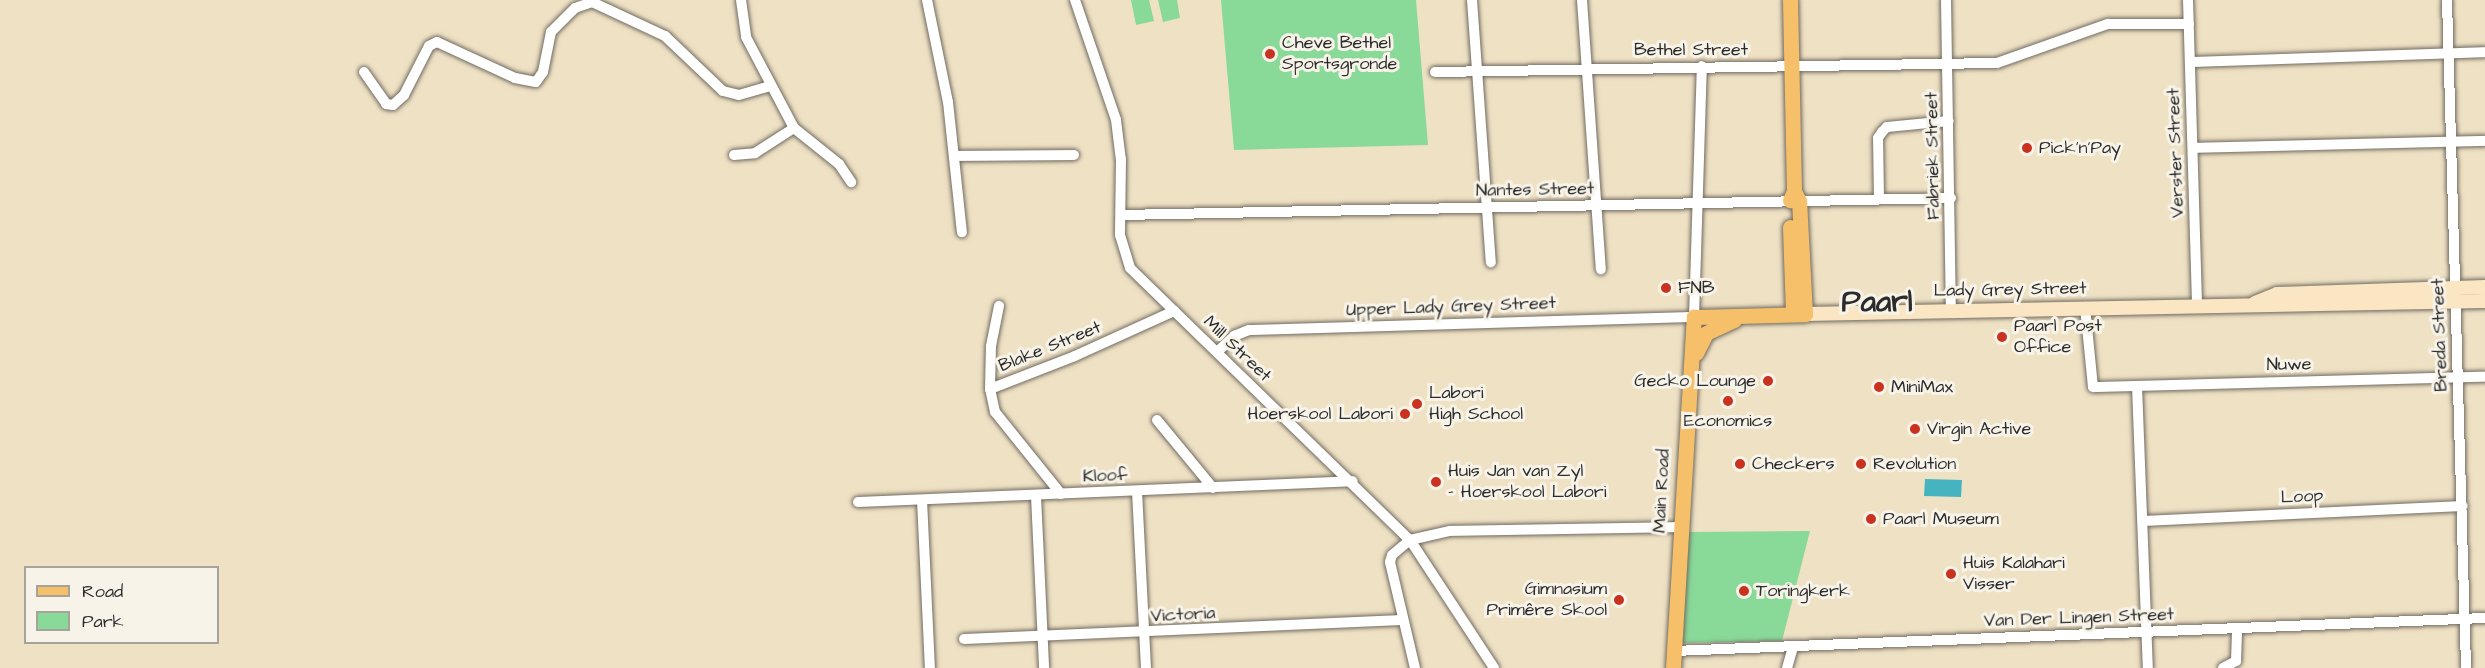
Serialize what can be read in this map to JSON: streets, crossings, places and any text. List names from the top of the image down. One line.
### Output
{"streets":{"main road":["Lady Grey Street","Main Road"],"street":["Bethel Street","Verster Street","Fabriek Street","Nantes Street","Upper Lady Grey Street","Breda Street","Blake Street","Mill Street","Nuwe","Kloof","Loop","Victoria","Van Der Lingen Street"]},"crossings":[["Bethel Street","Verster Street"],["Bethel Street","Fabriek Street"],["Verster Street","Lady Grey Street"],["Fabriek Street","Nantes Street"],["Fabriek Street","Lady Grey Street"],["Nantes Street","Mill Street"],["Lady Grey Street","Upper Lady Grey Street"],["Lady Grey Street","Breda Street"],["Lady Grey Street","Nuwe"],["Lady Grey Street","Main Road"],["Upper Lady Grey Street","Mill Street"],["Upper Lady Grey Street","Main Road"],["Breda Street","Nuwe"],["Breda Street","Loop"],["Breda Street","Van Der Lingen Street"],["Blake Street","Mill Street"],["Blake Street","Kloof"],["Mill Street","Kloof"],["Main Road","Van Der Lingen Street"]],"districts":["Paarl"],"places":["Cheve Bethel Sportsgronde","Pick'n'Pay","FNB","Paarl Post Office","Gecko Lounge","MiniMax","Economics","Labori High School","Hoerskool Labori","Virgin Active","Checkers","Revolution","Huis Jan van Zyl - Hoerskool Labori","Paarl Museum","Huis Kalahari Visser","Toringkerk","Gimnasium Primêre Skool"],"legend":["Road","Park"]}
